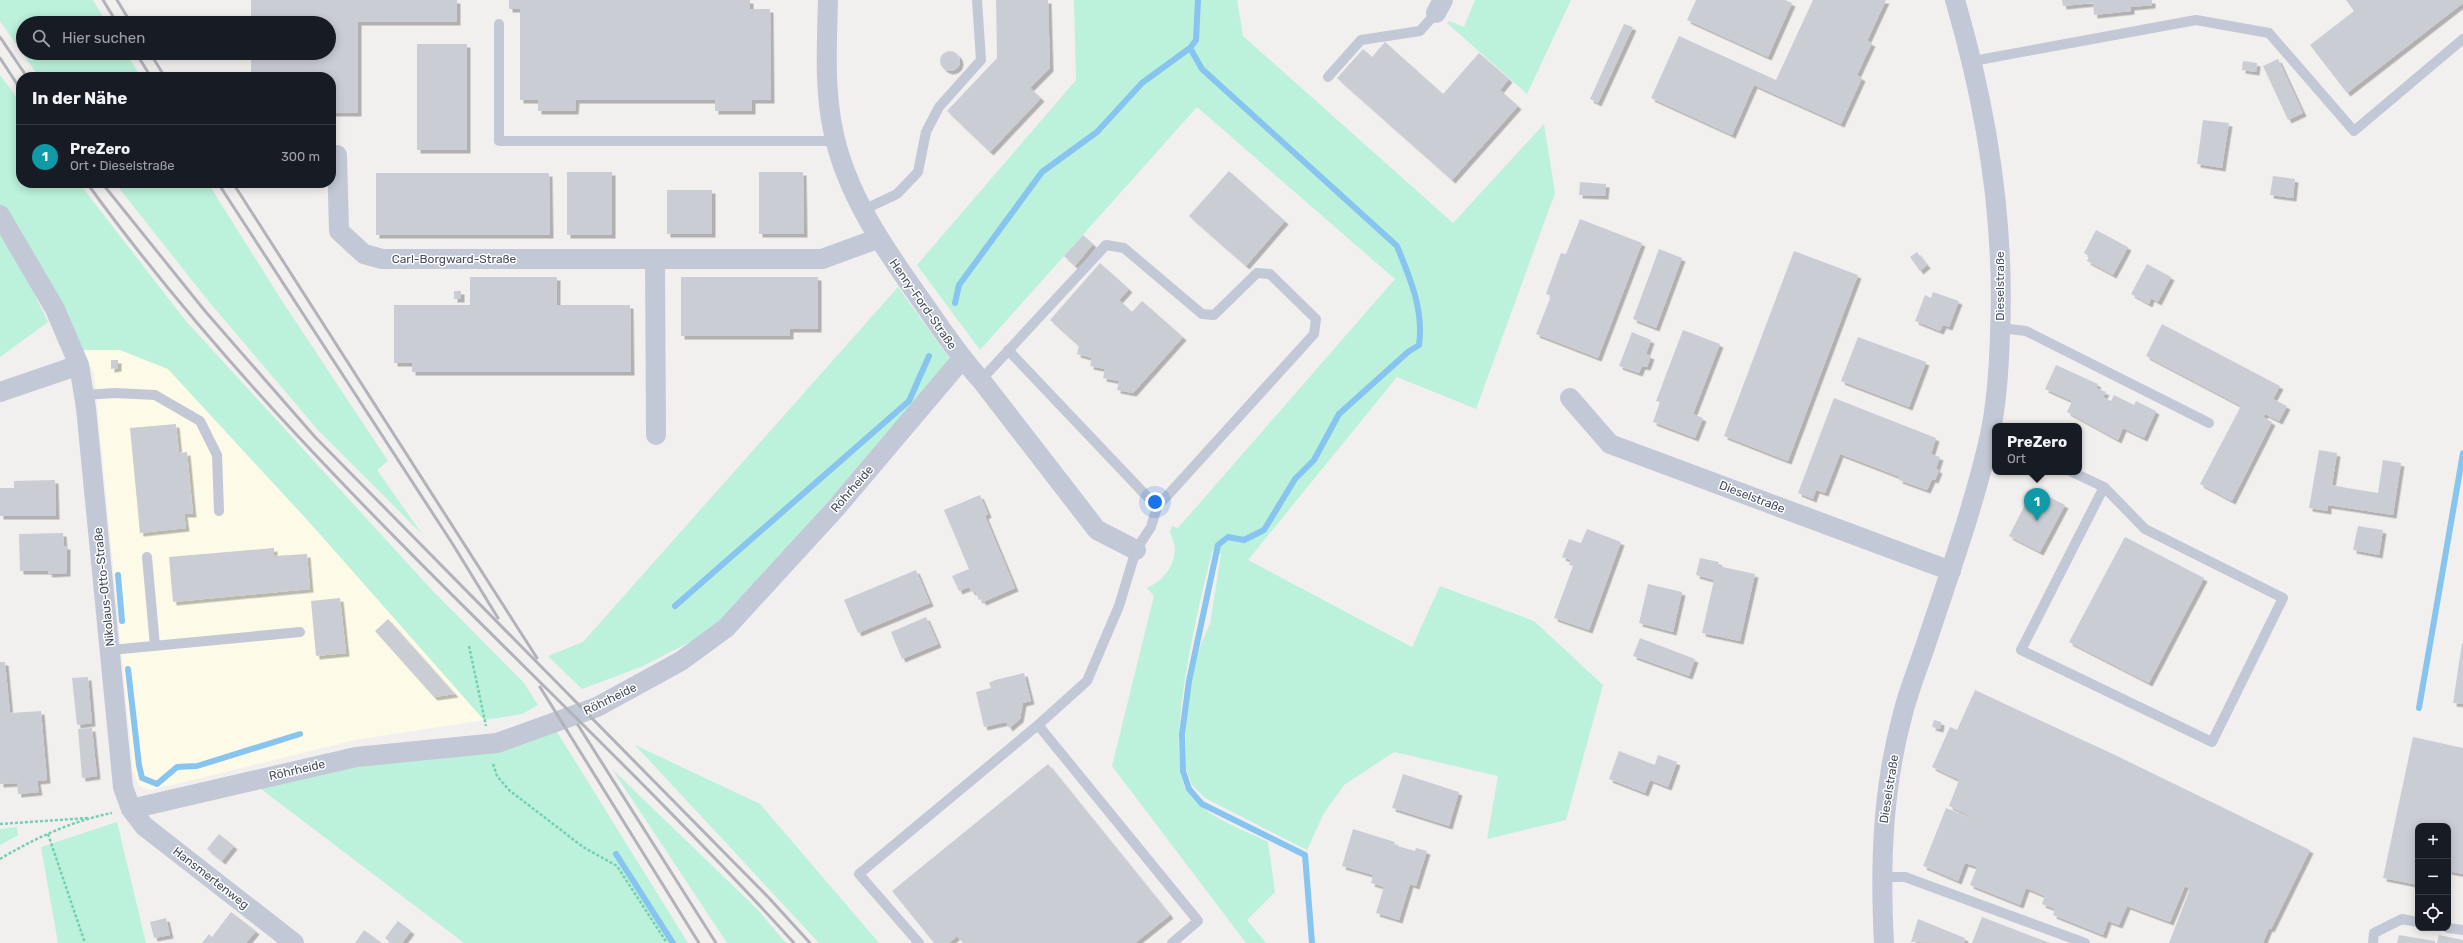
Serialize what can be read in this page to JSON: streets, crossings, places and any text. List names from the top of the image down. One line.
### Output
{"streets":{"street":["Carl-Borgward-Straße","Dieselstraße","Henry-Ford-Straße","Röhrheide","Nikolaus-Otto-Straße","Hansmertenweg"]},"crossings":[["Carl-Borgward-Straße","Henry-Ford-Straße"],["Henry-Ford-Straße","Röhrheide"],["Röhrheide","Nikolaus-Otto-Straße"],["Röhrheide","Hansmertenweg"],["Nikolaus-Otto-Straße","Hansmertenweg"]],"page":{"search":"Hier suchen","heading":"In der Nähe","list":[{"mark":"1","name":"PreZero","note":"Ort · Dieselstraße","value":"300 m"}],"popup":["PreZero","Ort"],"pins":"1","map_buttons":["+","−"]}}
